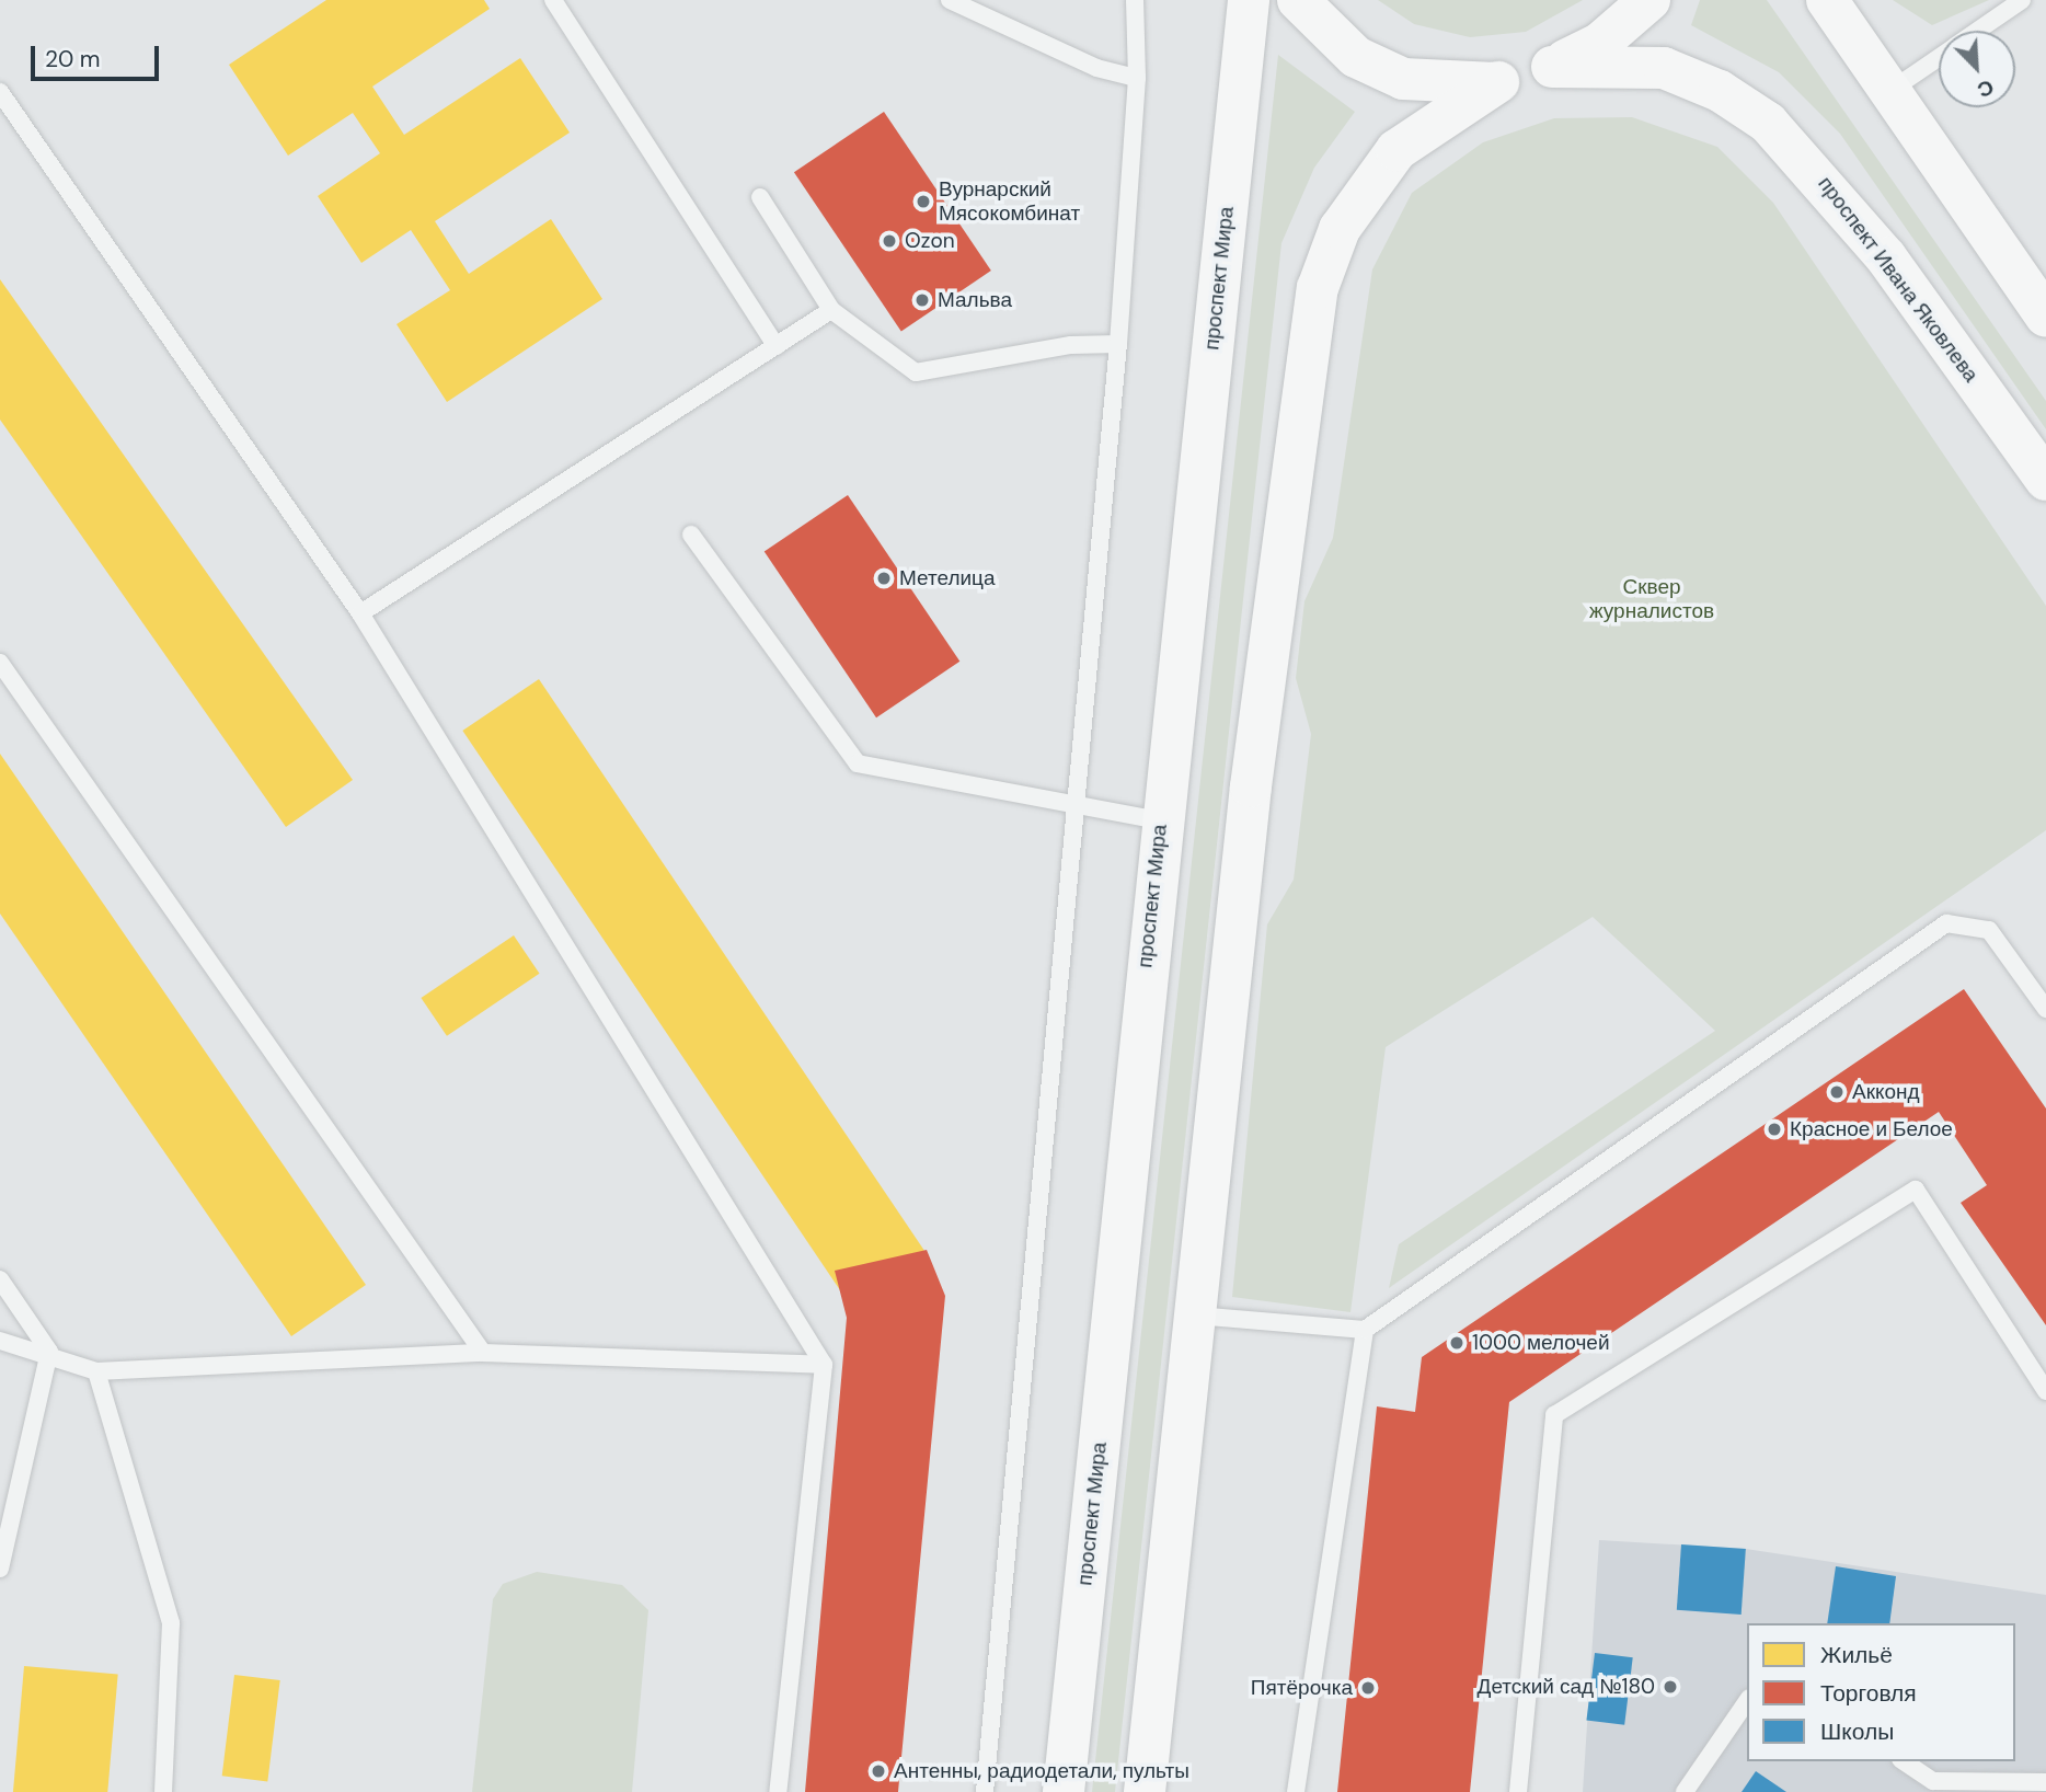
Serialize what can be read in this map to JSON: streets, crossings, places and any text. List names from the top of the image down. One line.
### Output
{"streets":{"main road":["проспект Мира","проспект Ивана Яковлева"]},"parks":["Сквер журналистов"],"places":["Вурнарский Мясокомбинат","Ozon","Мальва","Метелица","Акконд","Красное и Белое","1000 мелочей","Детский сад №180","Пятёрочка","Антенны, радиодетали, пульты"],"legend":["Жильё","Торговля","Школы"],"scale_bar":"20 m","north":"bottom right"}
